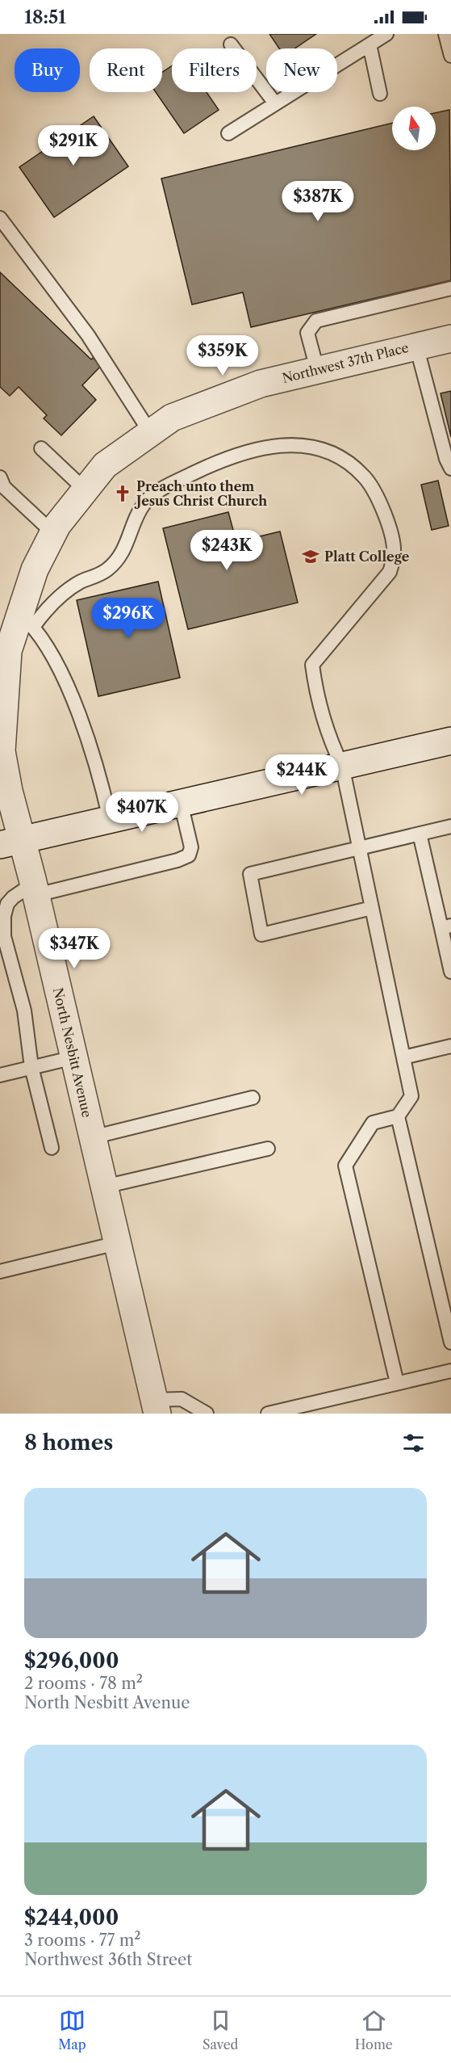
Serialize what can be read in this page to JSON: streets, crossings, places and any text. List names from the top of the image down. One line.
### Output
{"streets":{"street":["Northwest 37th Place","North Nesbitt Avenue"]},"crossings":[["Northwest 37th Place","North Nesbitt Avenue"]],"places":{"church":["Preach unto them Jesus Christ Church"],"school or university":["Platt College"]},"north":"top","page":{"status":"18:51","chip":["Buy","Rent","Filters","New"],"price":["$291K","$387K","$359K","$243K","$296K","$244K","$407K","$347K"],"heading":"8 homes","list":[{"name":"$296,000","note":"2 rooms · 78 m² · North Nesbitt Avenue"},{"name":"$244,000","note":"3 rooms · 77 m² · Northwest 36th Street"}],"tabs":["Map","Saved","Home"]}}
